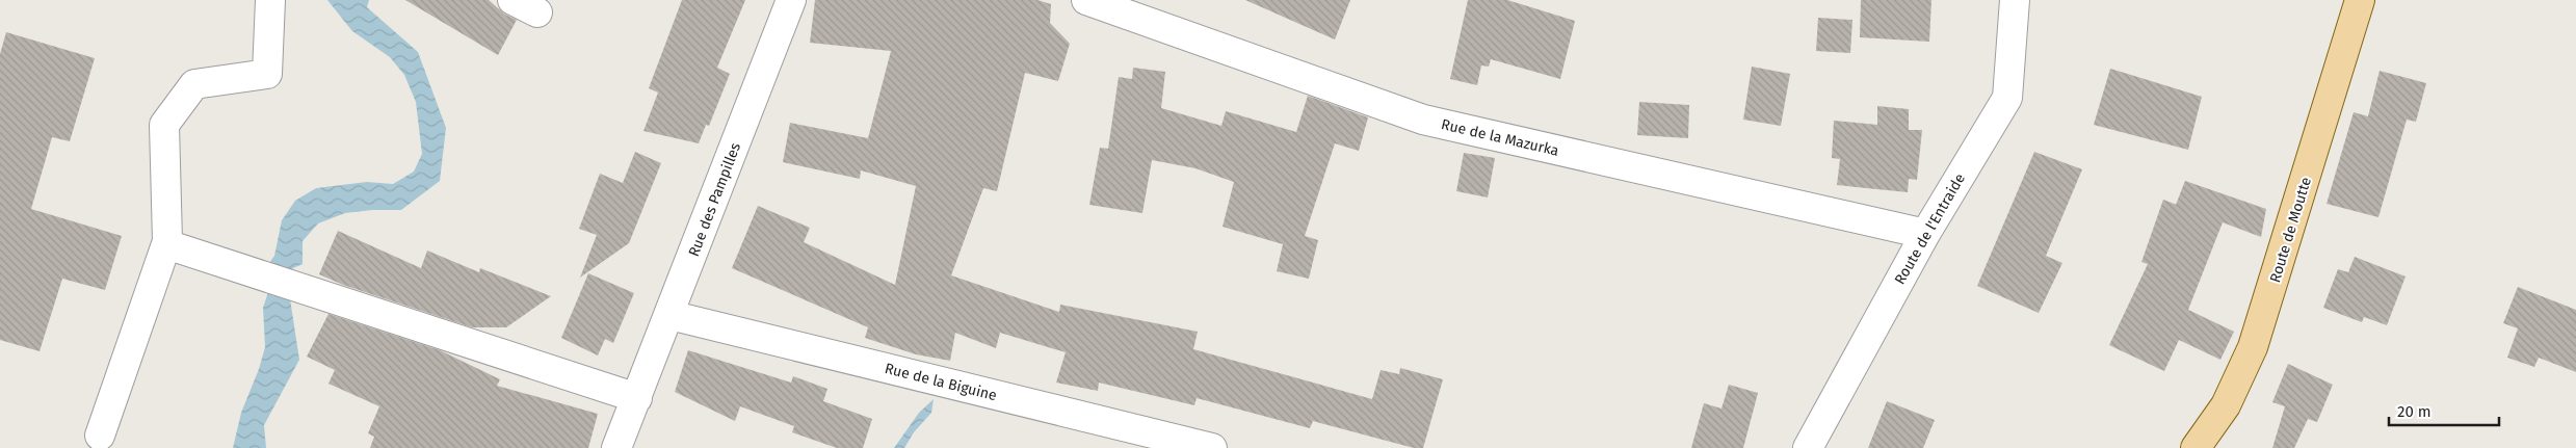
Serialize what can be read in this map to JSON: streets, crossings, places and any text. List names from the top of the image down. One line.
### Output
{"streets":{"main road":["Route de Moutte"],"street":["Rue de la Mazurka","Rue des Pampilles","Route de l'Entraide","Rue de la Biguine"]},"crossings":[["Rue de la Mazurka","Route de l'Entraide"],["Rue des Pampilles","Rue de la Biguine"]],"scale_bar":"20 m"}
